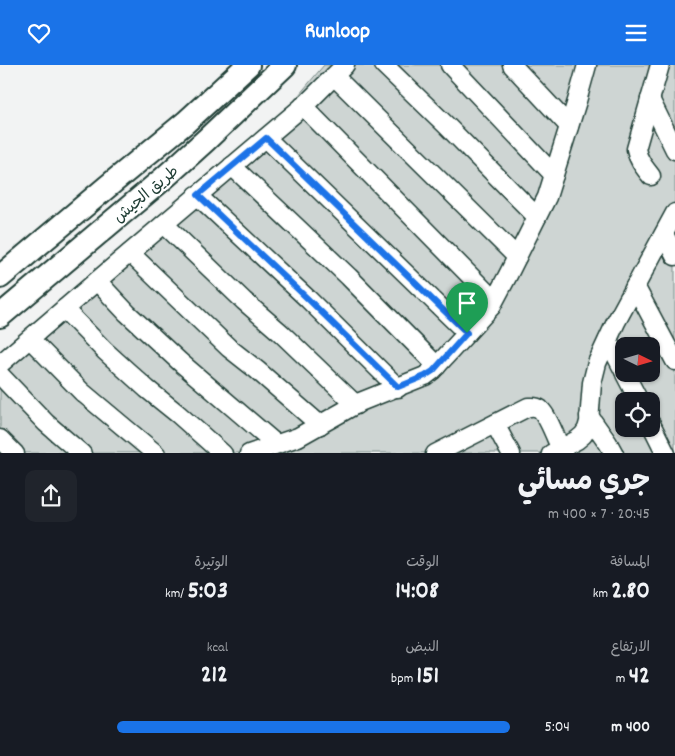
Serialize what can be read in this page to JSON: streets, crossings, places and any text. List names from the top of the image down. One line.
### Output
{"streets":{"main road":["طريق الجيش"]},"north":"right","page":{"header":"Runloop","heading":["جري مسائي","20:45 · 7 × 400 m"],"stats":[["المسافة","2.80 km"],["الوقت","14:08"],["الوتيرة","5:03 /km"],["الارتفاع","42 m"],["النبض","151 bpm"],["kcal","212"]],"list":[{"name":"400 m","note":"5:04"}]}}
